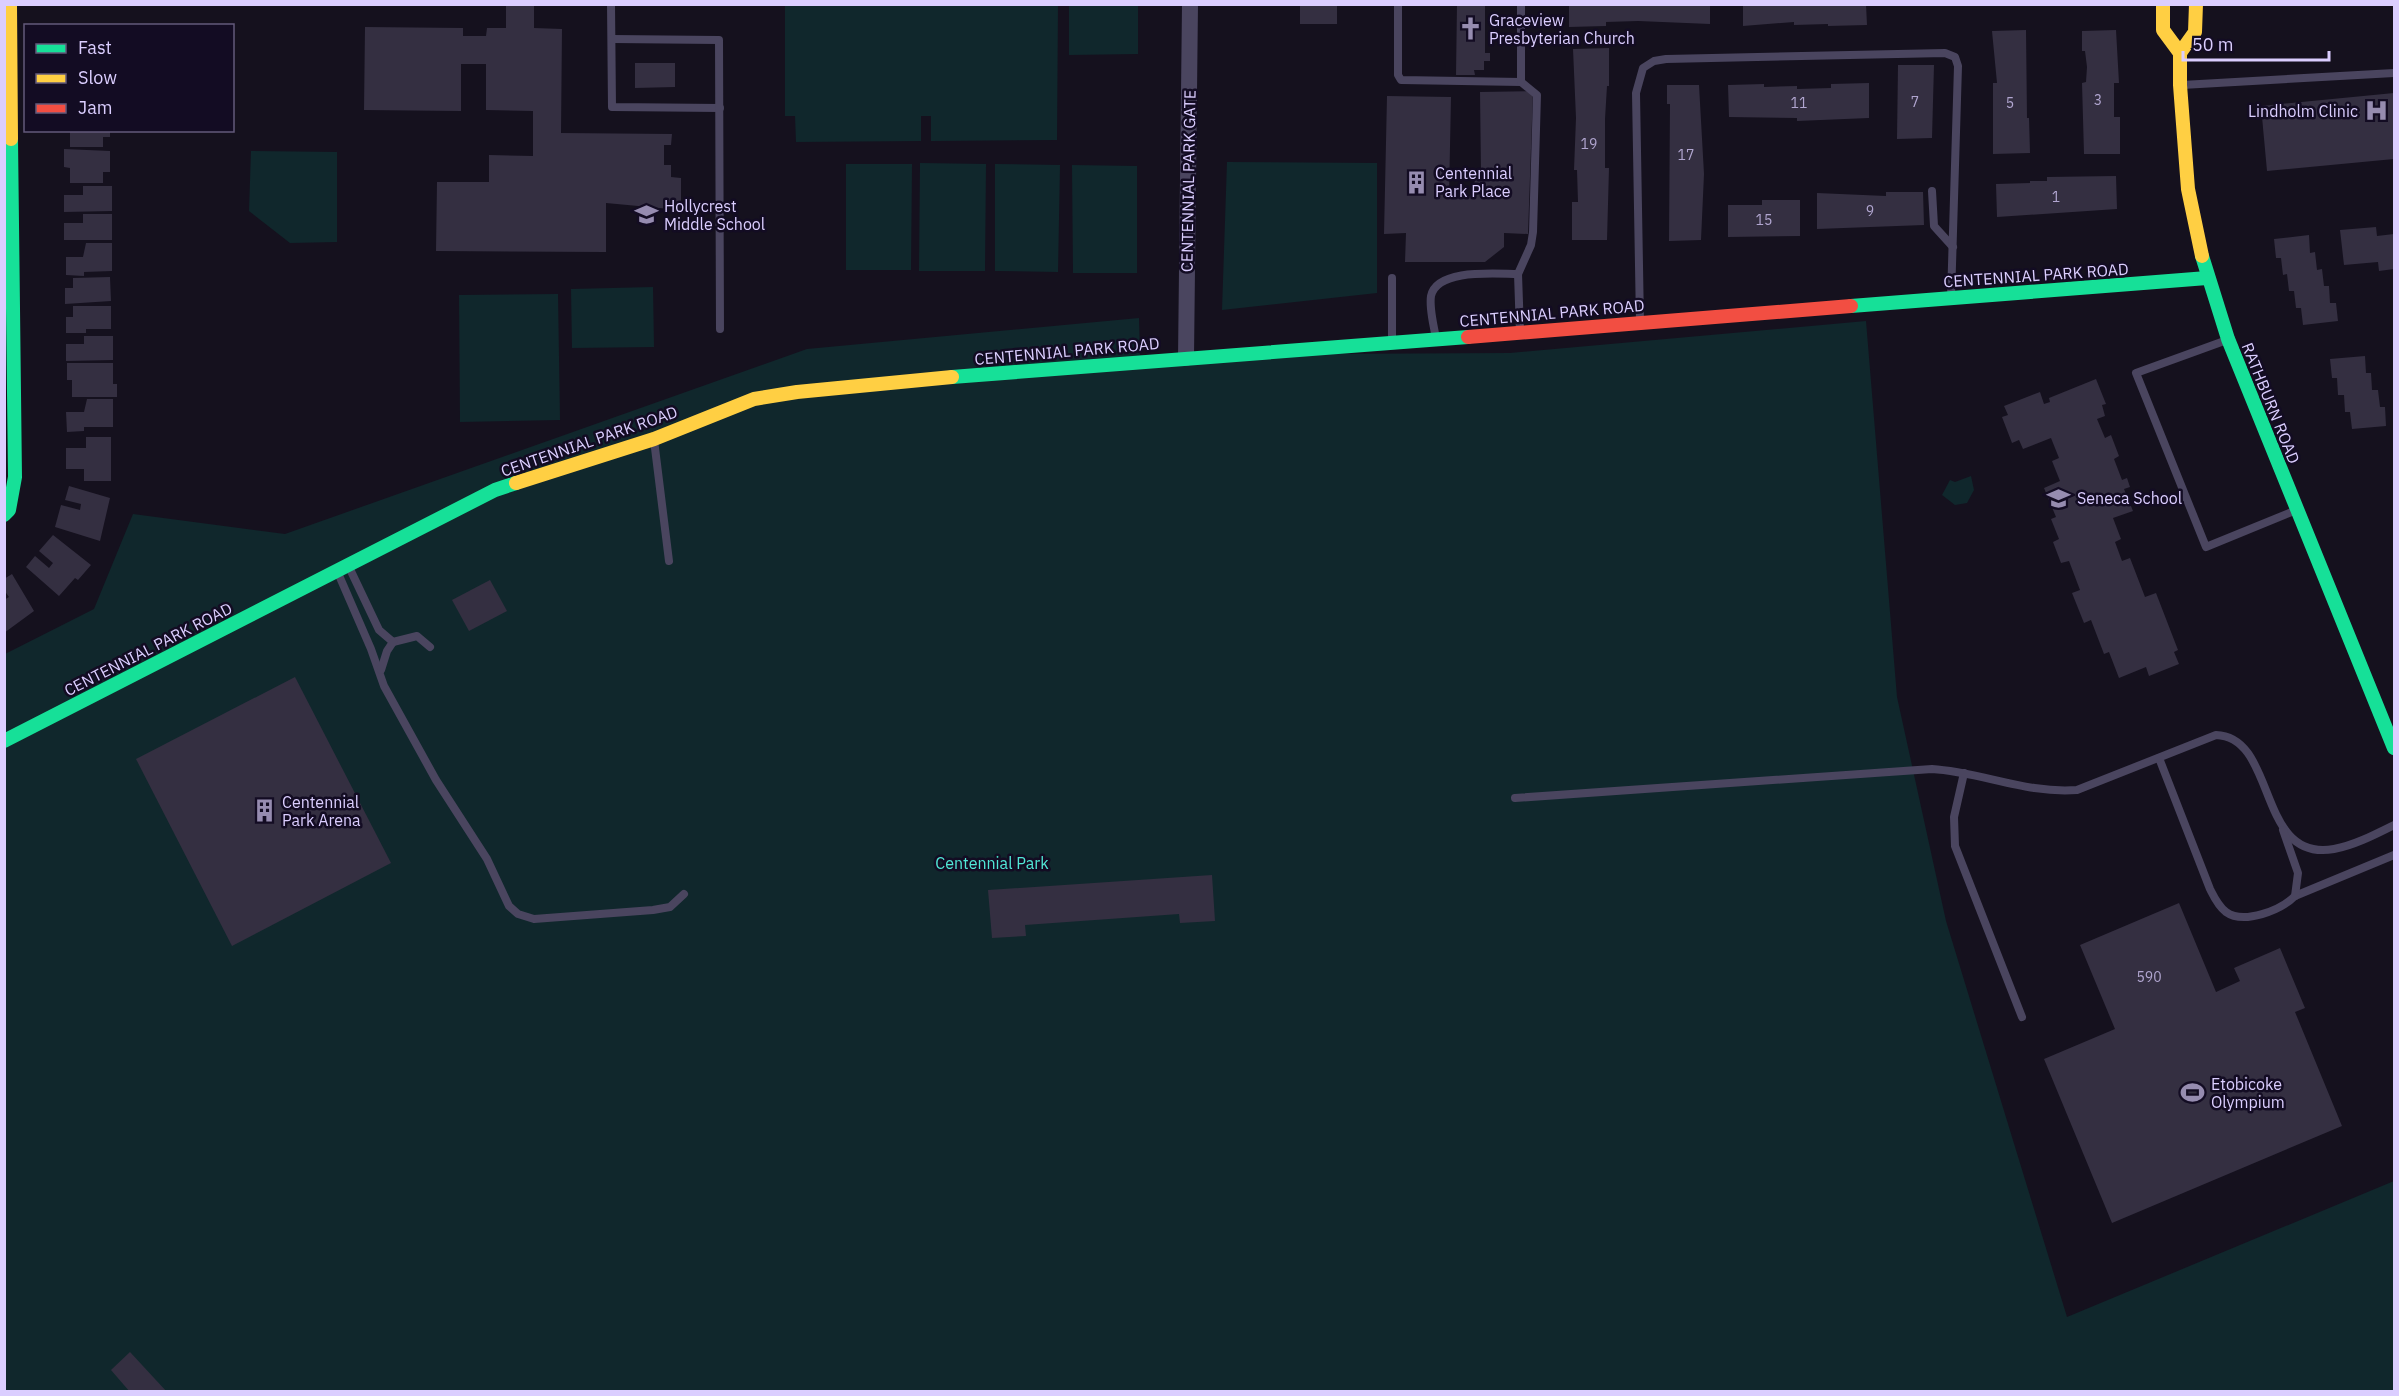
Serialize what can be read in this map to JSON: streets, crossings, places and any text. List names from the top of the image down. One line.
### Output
{"streets":{"street":["CENTENNIAL PARK GATE","CENTENNIAL PARK ROAD","RATHBURN ROAD"]},"crossings":[["CENTENNIAL PARK GATE","CENTENNIAL PARK ROAD"],["CENTENNIAL PARK ROAD","RATHBURN ROAD"]],"parks":["Centennial Park"],"places":{"church":["Graceview Presbyterian Church"],"hospital":["Lindholm Clinic"],"building":["Centennial Park Place","Centennial Park Arena"],"school or university":["Hollycrest Middle School","Seneca School"],"sports":["Etobicoke Olympium"]},"house_numbers":["3","7","11","5","19","17","1","9","15","590"],"legend":["Fast","Slow","Jam"],"scale_bar":"50 m"}
